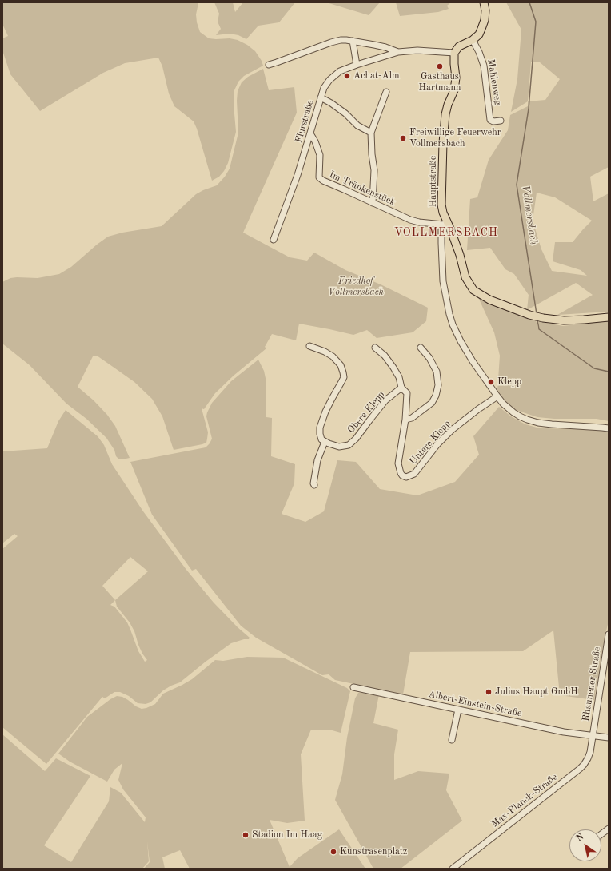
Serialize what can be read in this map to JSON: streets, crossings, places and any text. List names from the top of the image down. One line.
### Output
{"streets":{"main road":["Hauptstraße"],"street":["Mahlenweg","Flurstraße","Im Tränkenstück","Obere Klepp","Untere Klepp","Rhaunener Straße","Albert-Einstein-Straße","Max-Planck-Straße"]},"crossings":[["Flurstraße","Im Tränkenstück"],["Hauptstraße","Im Tränkenstück"],["Hauptstraße","Untere Klepp"],["Obere Klepp","Untere Klepp"],["Rhaunener Straße","Albert-Einstein-Straße"],["Rhaunener Straße","Max-Planck-Straße"],["Albert-Einstein-Straße","Max-Planck-Straße"]],"districts":["VOLLMERSBACH"],"water":["Vollmersbach"],"parks":["Friedhof Vollmersbach"],"places":["Gasthaus Hartmann","Achat-Alm","Freiwillige Feuerwehr Vollmersbach","Klepp","Julius Haupt GmbH","Stadion Im Haag","Kunstrasenplatz"],"north":"top left"}
